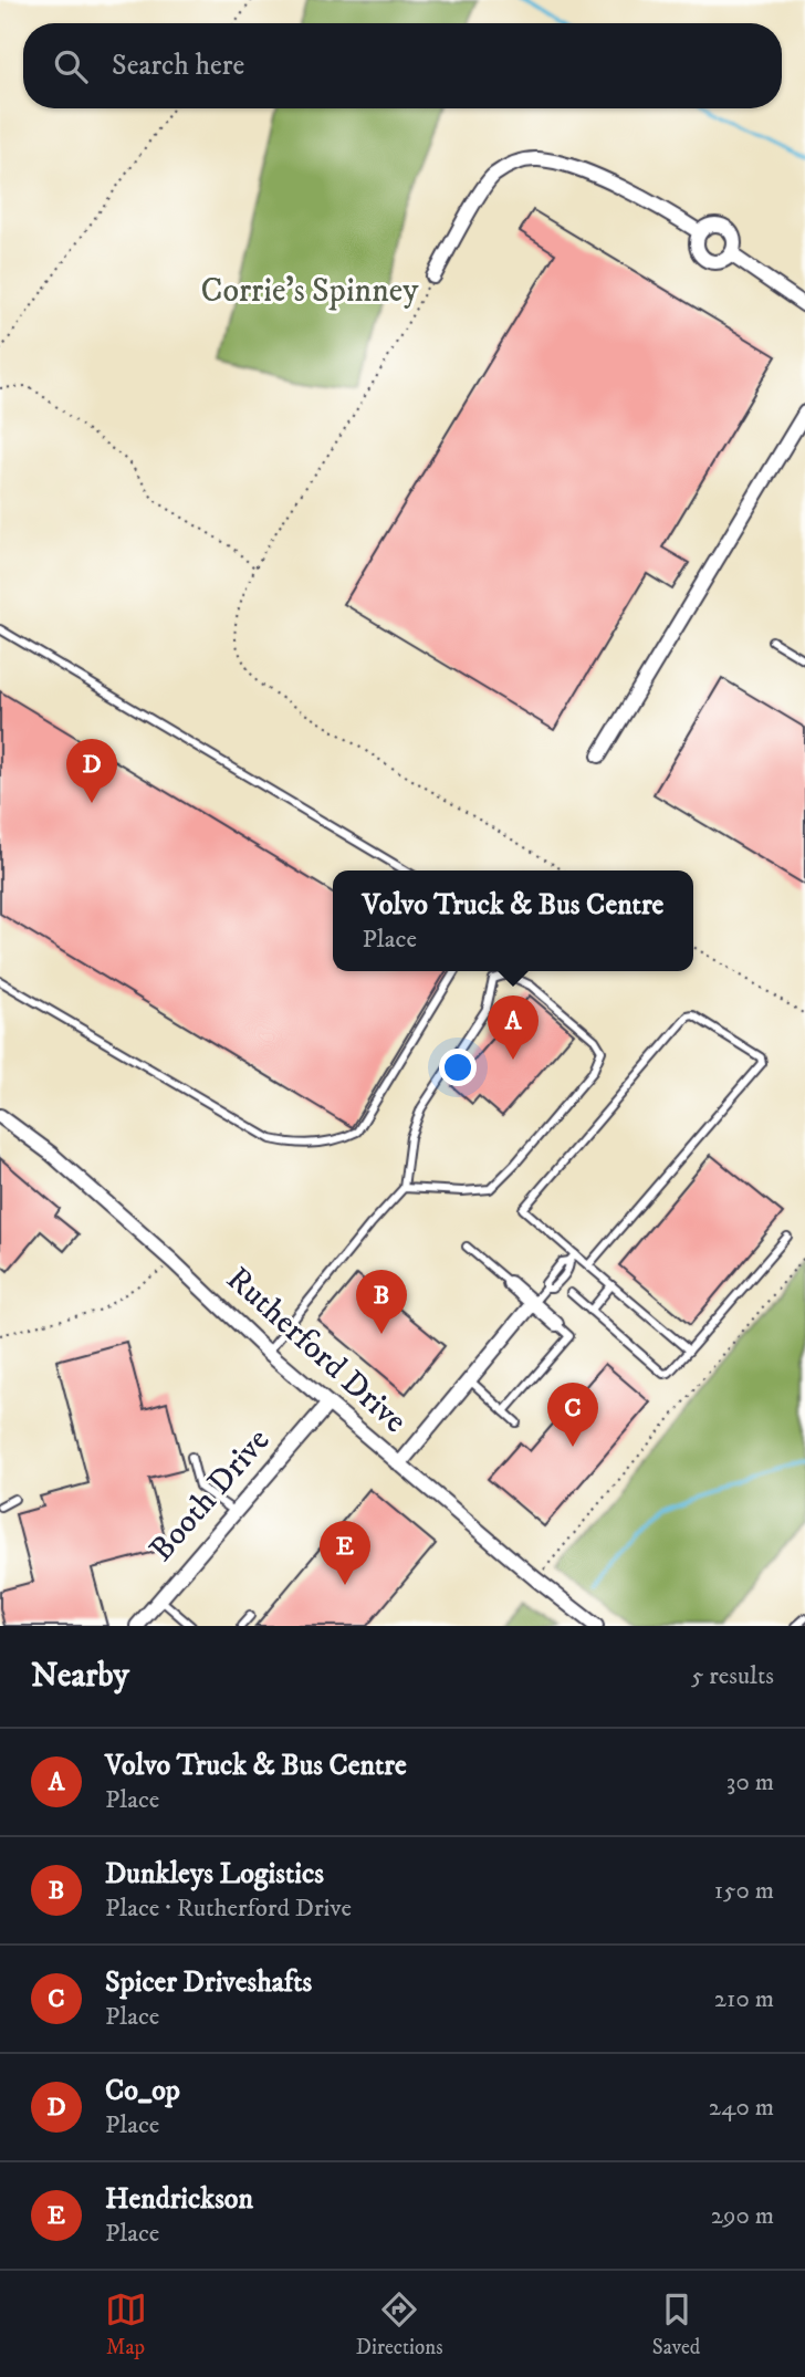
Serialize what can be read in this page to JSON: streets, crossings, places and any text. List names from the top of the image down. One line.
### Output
{"streets":{"street":["Rutherford Drive","Booth Drive"]},"crossings":[["Rutherford Drive","Booth Drive"]],"parks":["Corrie's Spinney"],"page":{"search":"Search here","pins":["D","A","B","C","E"],"popup":["Volvo Truck & Bus Centre","Place"],"heading":["Nearby","5 results"],"list":[{"mark":"A","name":"Volvo Truck & Bus Centre","note":"Place","value":"30 m"},{"mark":"B","name":"Dunkleys Logistics","note":"Place · Rutherford Drive","value":"150 m"},{"mark":"C","name":"Spicer Driveshafts","note":"Place","value":"210 m"},{"mark":"D","name":"Co_op","note":"Place","value":"240 m"},{"mark":"E","name":"Hendrickson","note":"Place","value":"290 m"}],"nav":["Map","Directions","Saved"]}}
